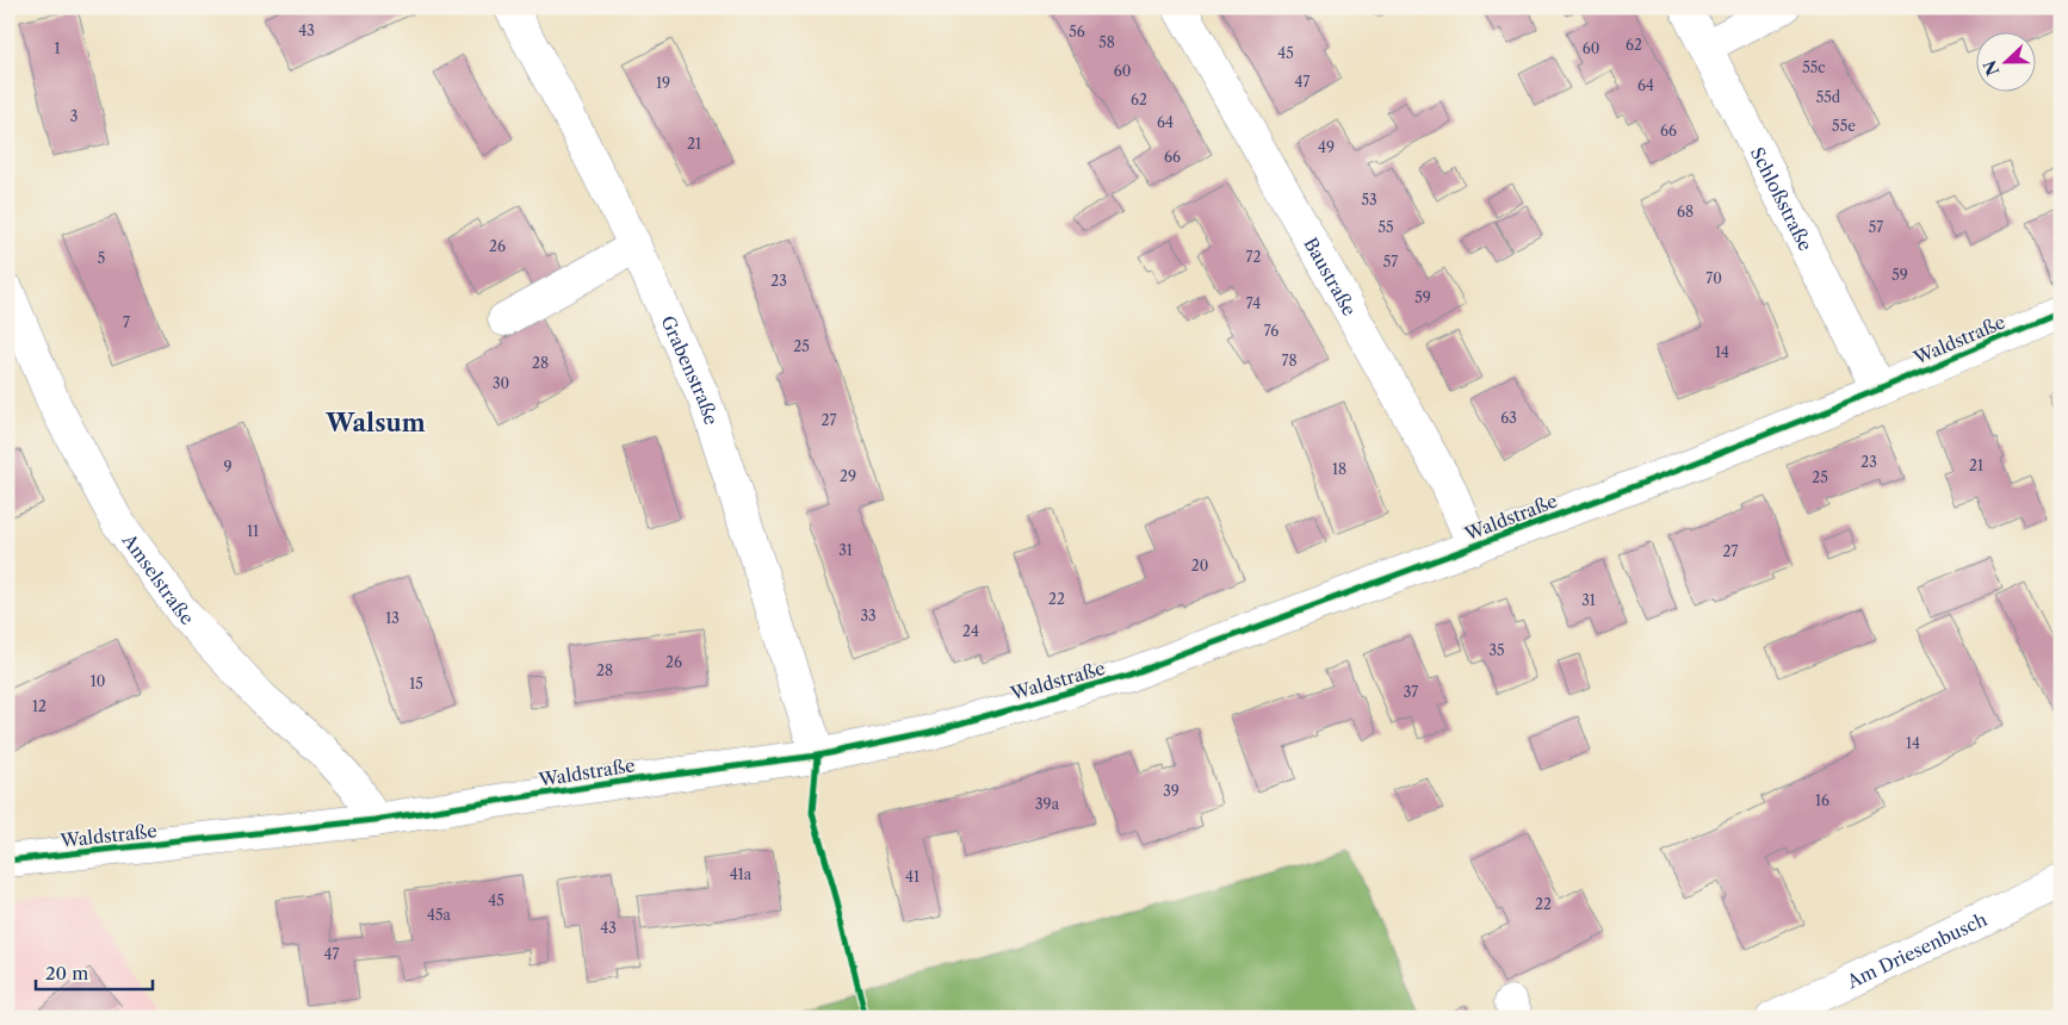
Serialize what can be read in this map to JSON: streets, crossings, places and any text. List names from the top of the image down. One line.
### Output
{"streets":{"street":["Schloßstraße","Baustraße","Waldstraße","Grabenstraße","Amselstraße","Am Driesenbusch"]},"crossings":[["Schloßstraße","Waldstraße"],["Baustraße","Waldstraße"],["Waldstraße","Grabenstraße"],["Waldstraße","Amselstraße"]],"districts":["Walsum"],"house_numbers":["43","56","58","62","1","60","45","55c","60","47","19","64","55d","62","3","64","55e","66","21","49","66","53","68","55","57","26","72","5","57","59","70","23","59","74","7","76","25","14","78","28","30","63","27","23","21","9","18","29","25","11","31","27","20","22","31","33","13","24","35","26","28","10","15","37","12","14","39","16","39a","41a","41","45","22","45a","43","47"],"scale_bar":"20 m","north":"left"}
